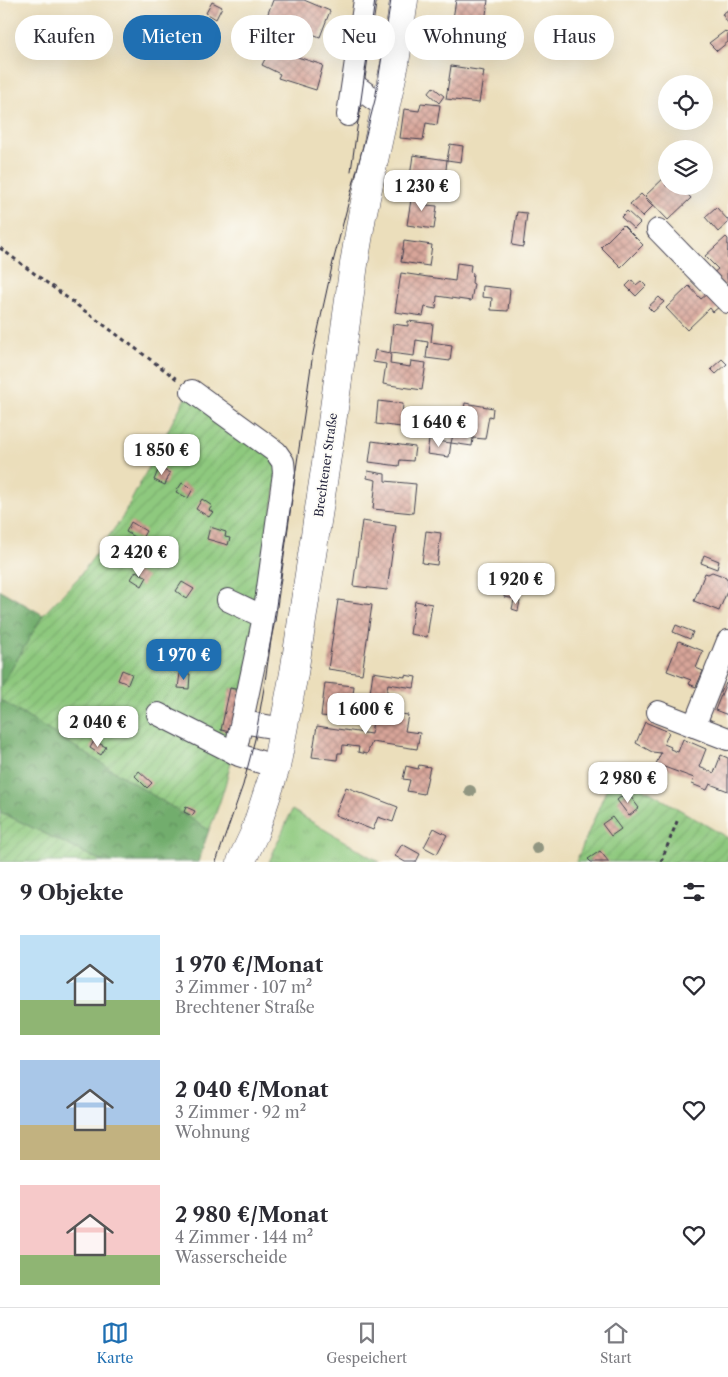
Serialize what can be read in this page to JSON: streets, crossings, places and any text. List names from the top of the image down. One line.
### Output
{"streets":{"main road":["Brechtener Straße"]},"page":{"chip":["Kaufen","Mieten","Filter","Neu","Wohnung","Haus"],"price":["1 230 €","1 640 €","1 850 €","2 420 €","1 920 €","1 970 €","1 600 €","2 040 €","2 980 €"],"heading":"9 Objekte","list":[{"name":"1 970 €/Monat","note":"3 Zimmer · 107 m² · Brechtener Straße"},{"name":"2 040 €/Monat","note":"3 Zimmer · 92 m² · Wohnung"},{"name":"2 980 €/Monat","note":"4 Zimmer · 144 m² · Wasserscheide"}],"tabs":["Karte","Gespeichert","Start"]}}
